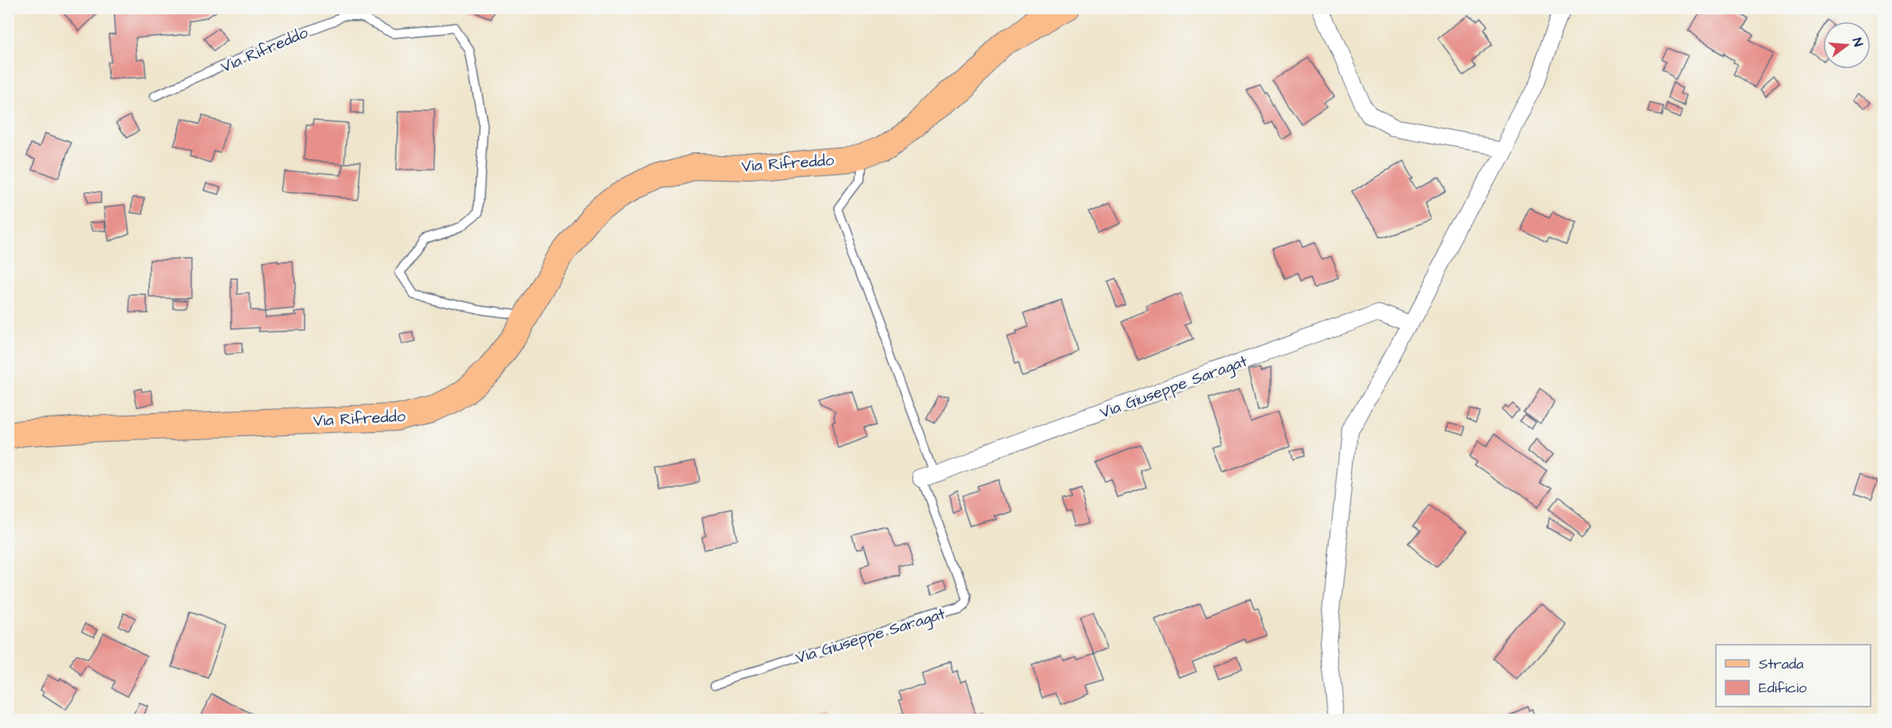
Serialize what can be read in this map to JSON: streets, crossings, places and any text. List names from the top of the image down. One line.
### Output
{"streets":{"main road":["Via Rifreddo"],"street":["Via Giuseppe Saragat"]},"crossings":[["Via Rifreddo","Via Giuseppe Saragat"]],"legend":["Strada","Edificio"],"north":"right"}
